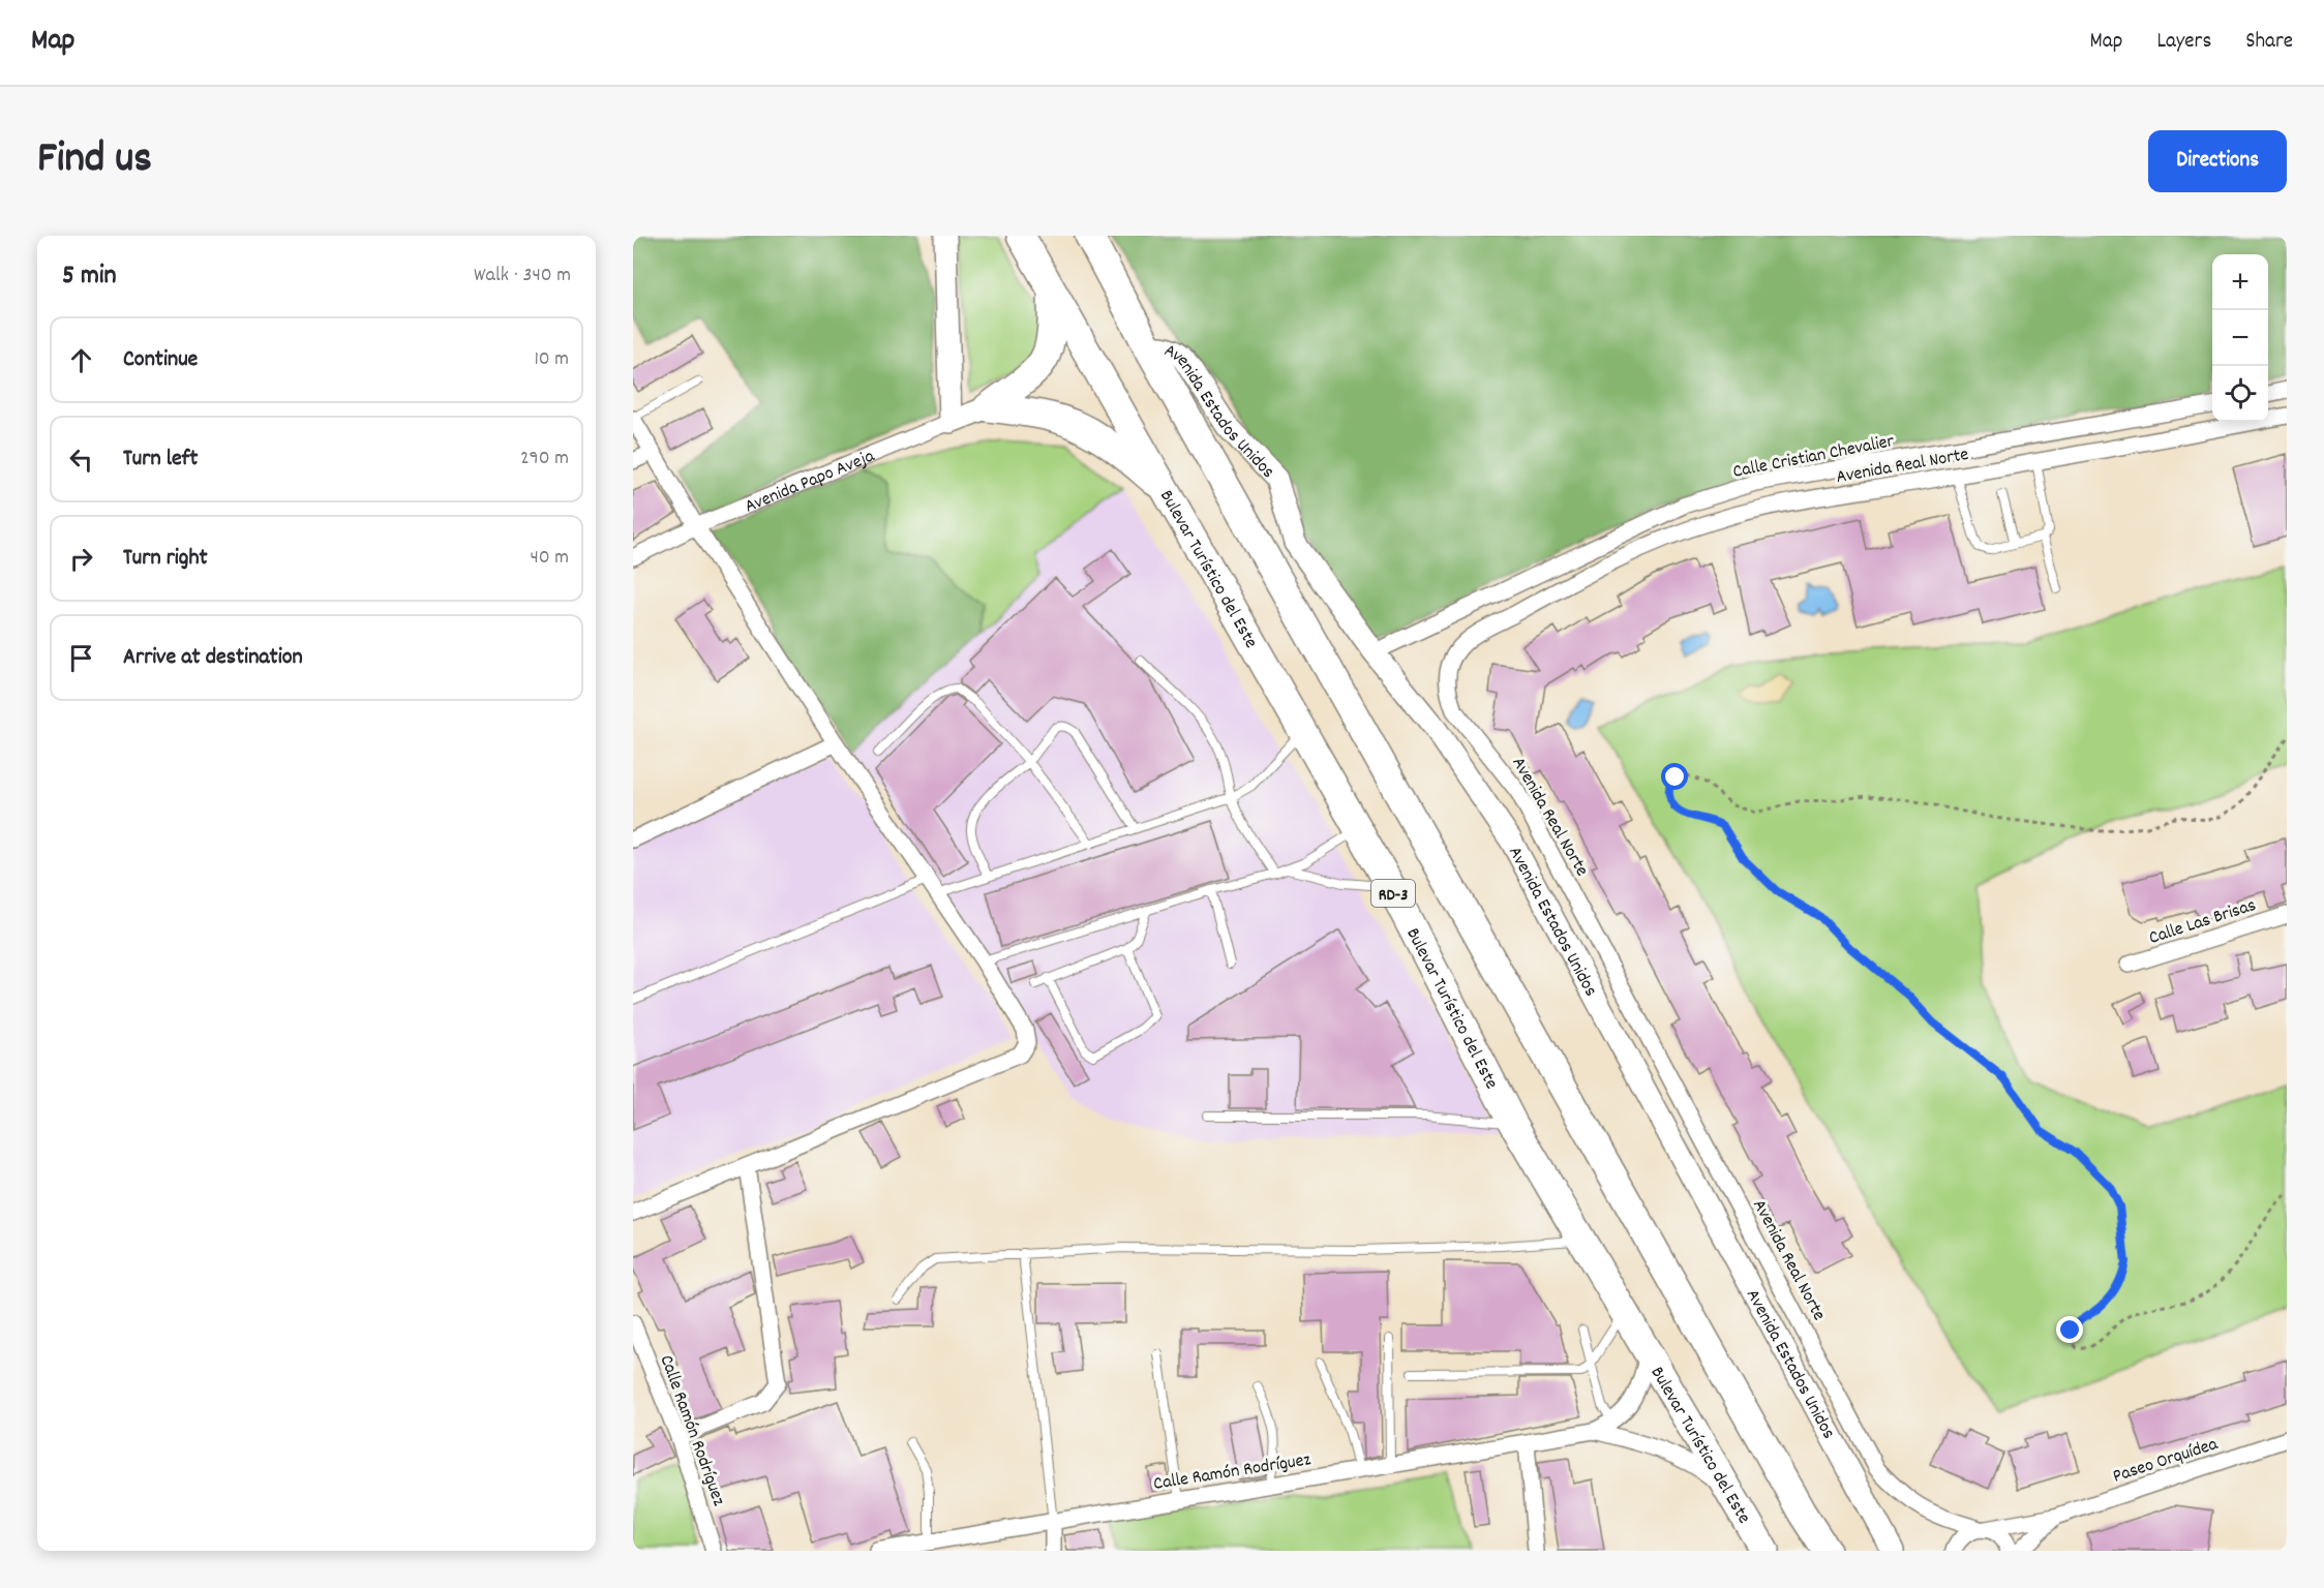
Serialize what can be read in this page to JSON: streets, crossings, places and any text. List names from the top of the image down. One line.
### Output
{"streets":{"highway":["Bulevar Turístico del Este","RD-3"],"street":["Avenida Estados Unidos","Calle Cristian Chevalier","Avenida Real Norte","Avenida Papo Aveja","Calle Las Brisas","Calle Ramón Rodríguez","Paseo Orquídea"]},"crossings":[["Avenida Estados Unidos","Calle Cristian Chevalier"],["Avenida Real Norte","Paseo Orquídea"]],"page":{"header":"Map","nav":["Map","Layers","Share"],"title":"Find us","buttons":"Directions","heading":["5 min","Walk · 340 m"],"map_buttons":["+","−"],"list":[["Continue","10 m"],["Turn left","290 m"],["Turn right","40 m"],"Arrive at destination"]}}
